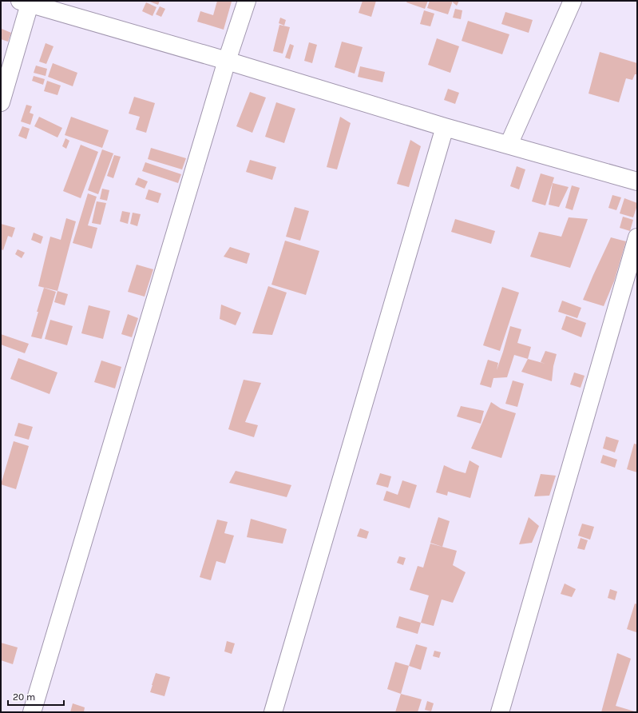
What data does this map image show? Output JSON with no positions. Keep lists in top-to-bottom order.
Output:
{
  "scale_bar": "20 m"
}
